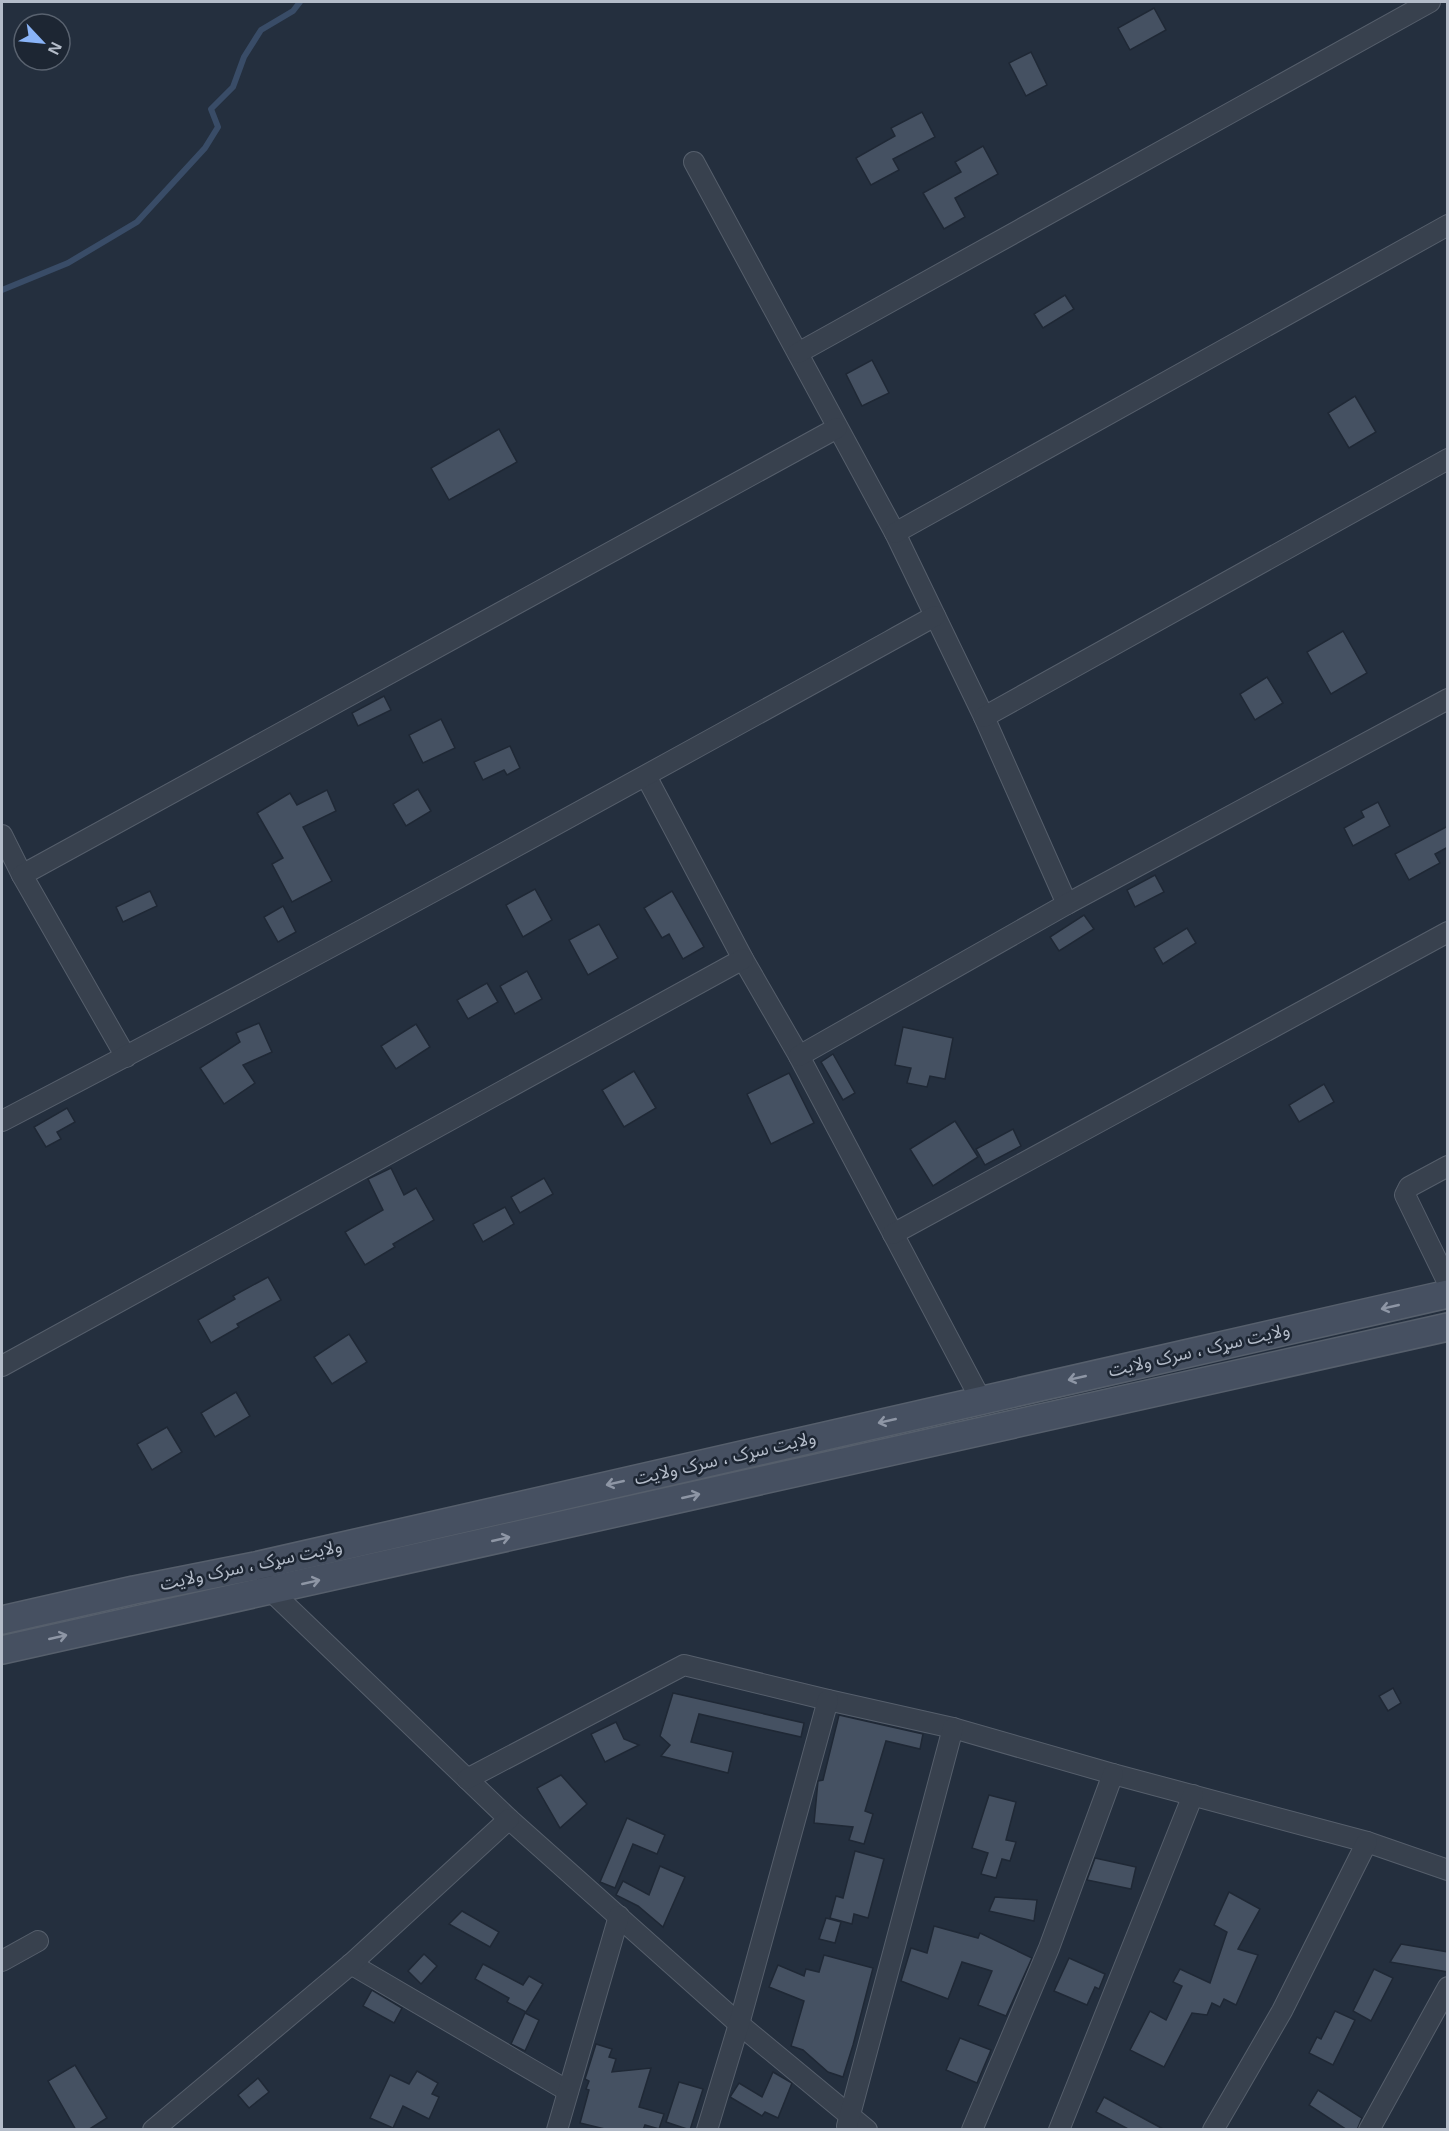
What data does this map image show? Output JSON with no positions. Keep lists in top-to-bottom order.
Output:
{
  "streets": {
    "main road": ["ولایت سړک ، سرک ولایت"]
  },
  "north": "bottom right"
}
